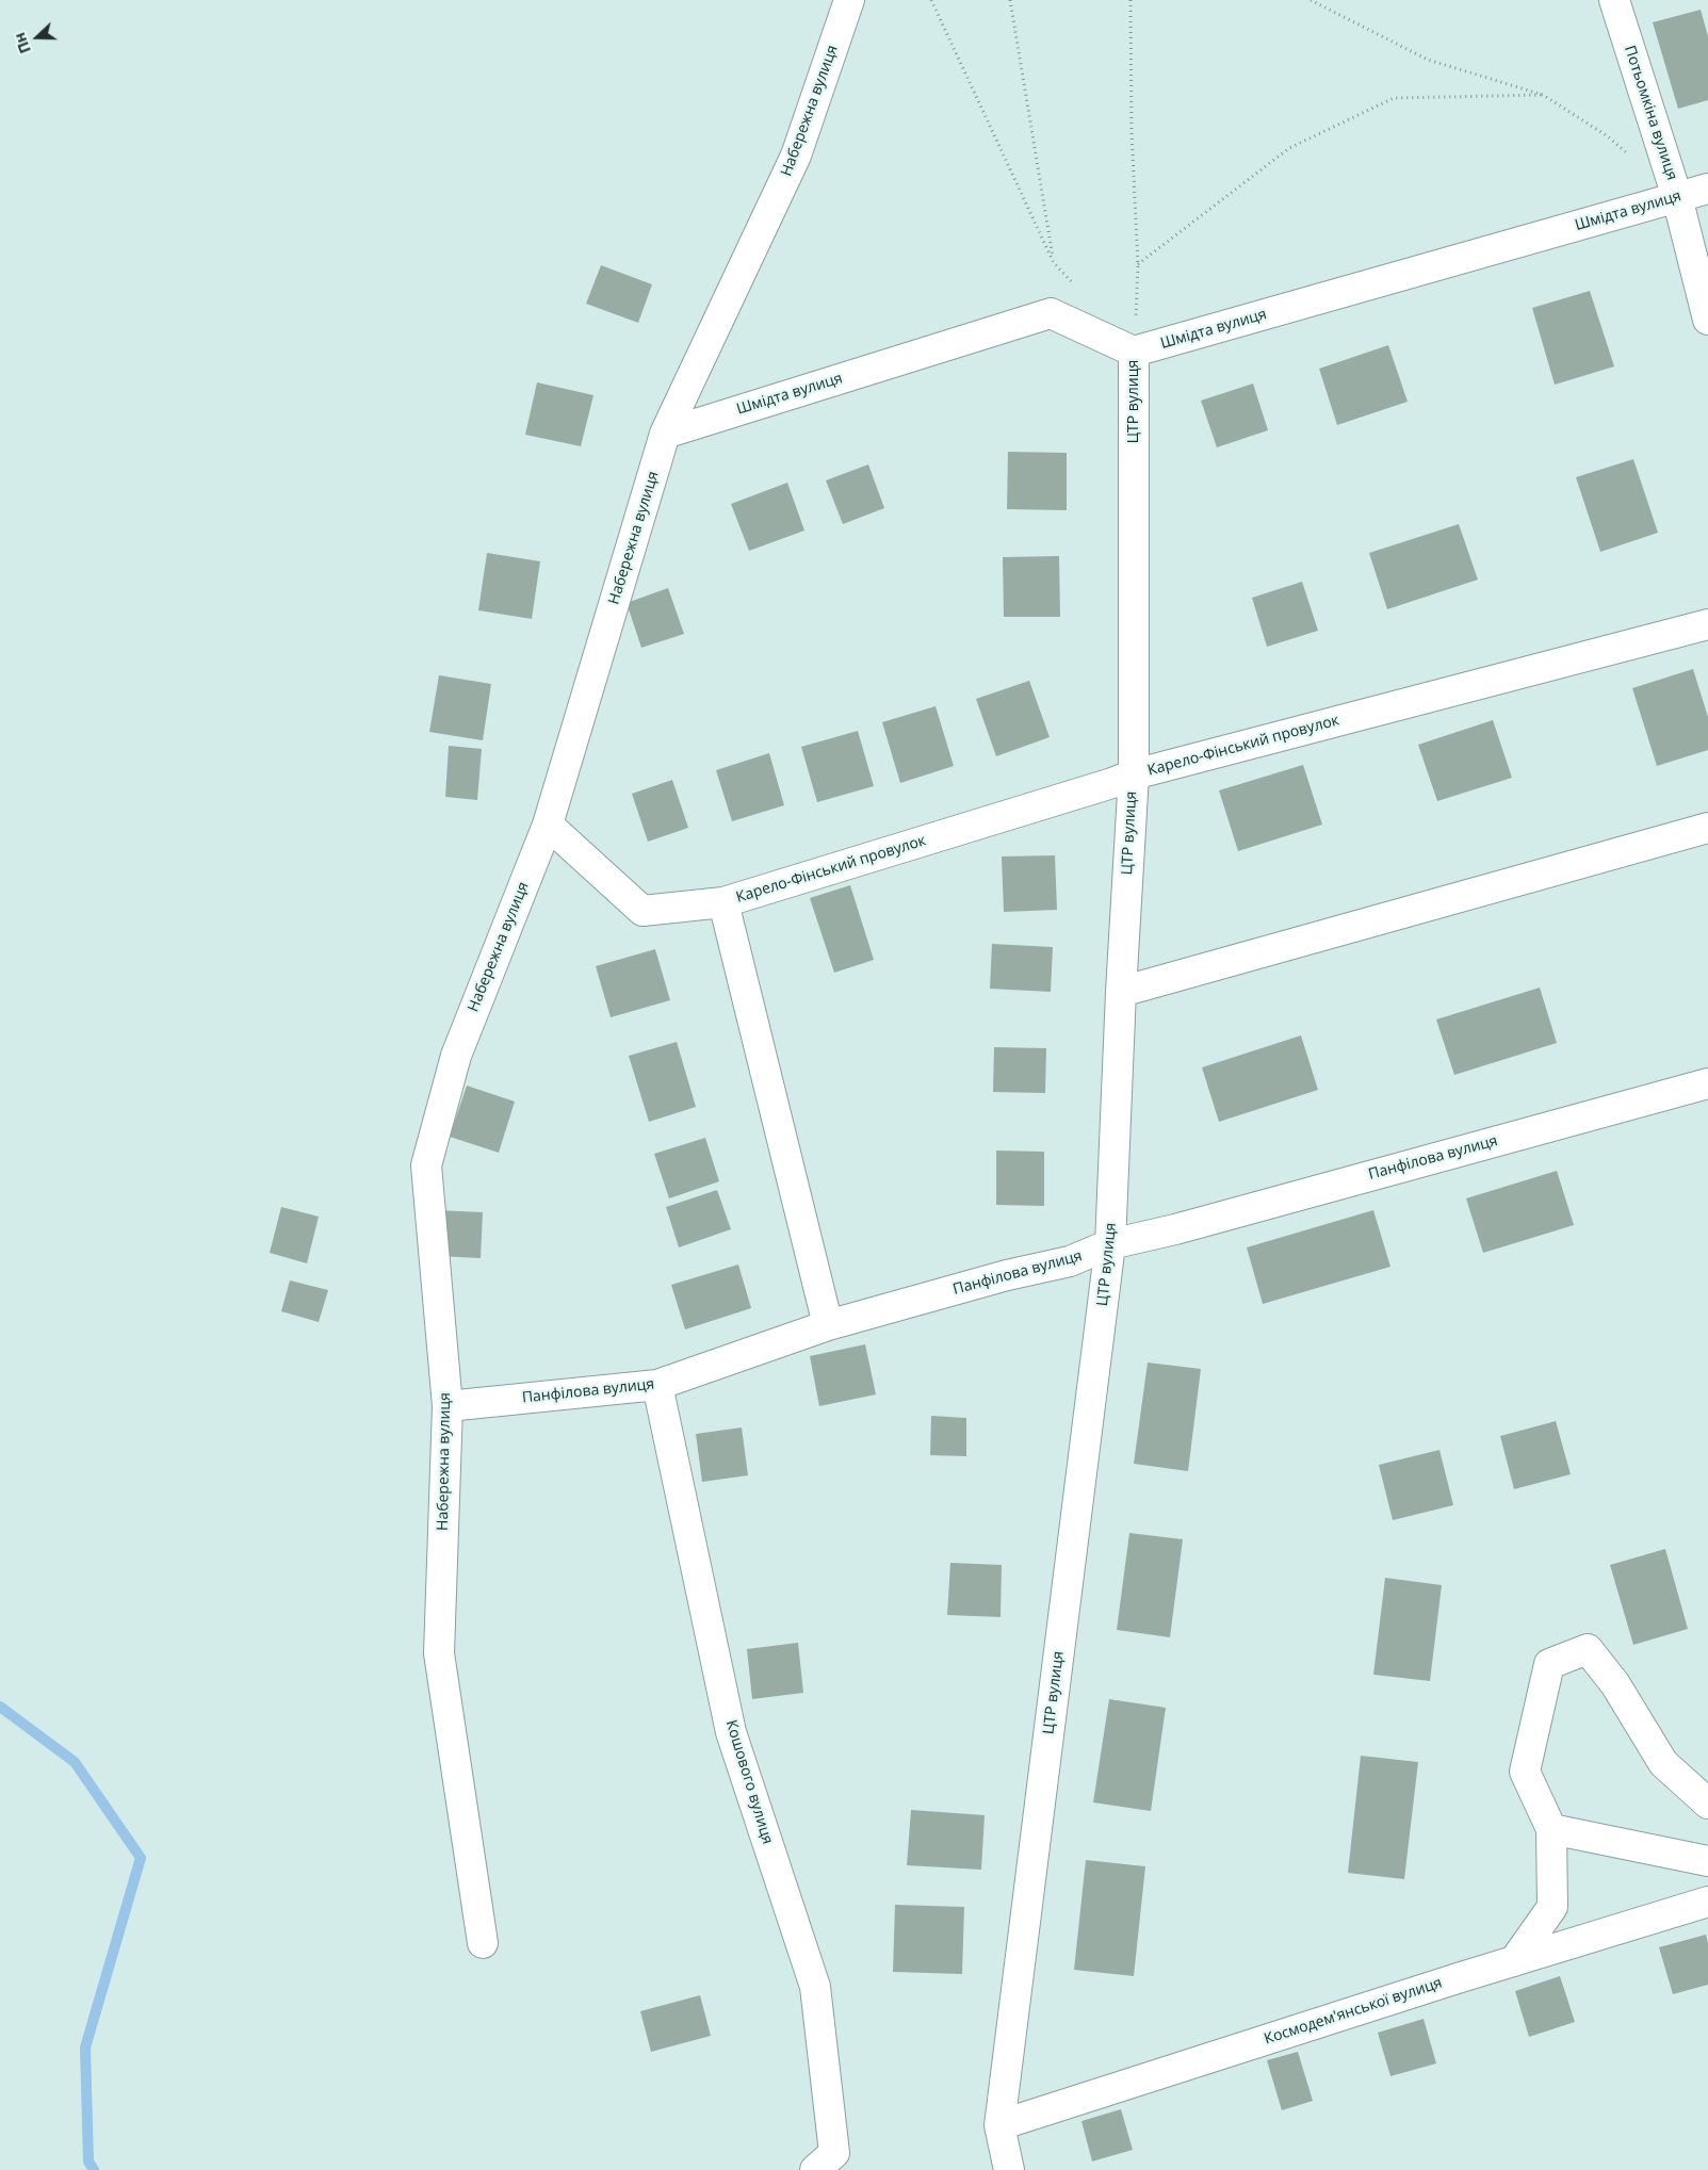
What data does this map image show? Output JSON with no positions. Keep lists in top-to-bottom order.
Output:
{
  "streets": {
    "street": [
      "Набережна вулиця",
      "Потьомкіна вулиця",
      "Шмідта вулиця",
      "ЦТР вулиця",
      "Карело-Фінський провулок",
      "Панфілова вулиця",
      "Кошового вулиця",
      "Космодем'янської вулиця"
    ]
  },
  "crossings": [
    ["Набережна вулиця", "Шмідта вулиця"],
    ["Набережна вулиця", "Карело-Фінський провулок"],
    ["Набережна вулиця", "Панфілова вулиця"],
    ["Потьомкіна вулиця", "Шмідта вулиця"],
    ["Шмідта вулиця", "ЦТР вулиця"],
    ["ЦТР вулиця", "Карело-Фінський провулок"],
    ["ЦТР вулиця", "Панфілова вулиця"],
    ["ЦТР вулиця", "Космодем'янської вулиця"],
    ["Панфілова вулиця", "Кошового вулиця"]
  ],
  "north": "left"
}
